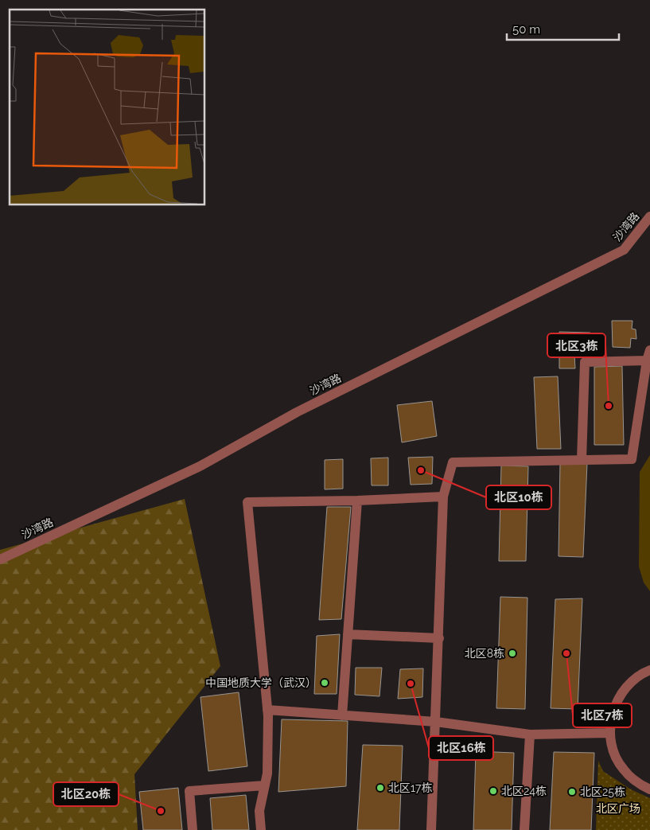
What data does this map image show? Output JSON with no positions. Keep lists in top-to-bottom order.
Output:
{
  "streets": {
    "street": ["沙湾路"]
  },
  "parks": ["北区广场"],
  "places": [
    "北区3栋",
    "北区10栋",
    "北区8栋",
    "北区7栋",
    "中国地质大学（武汉）",
    "北区16栋",
    "北区17栋",
    "北区24栋",
    "北区25栋",
    "北区20栋"
  ],
  "scale_bar": "50 m"
}
